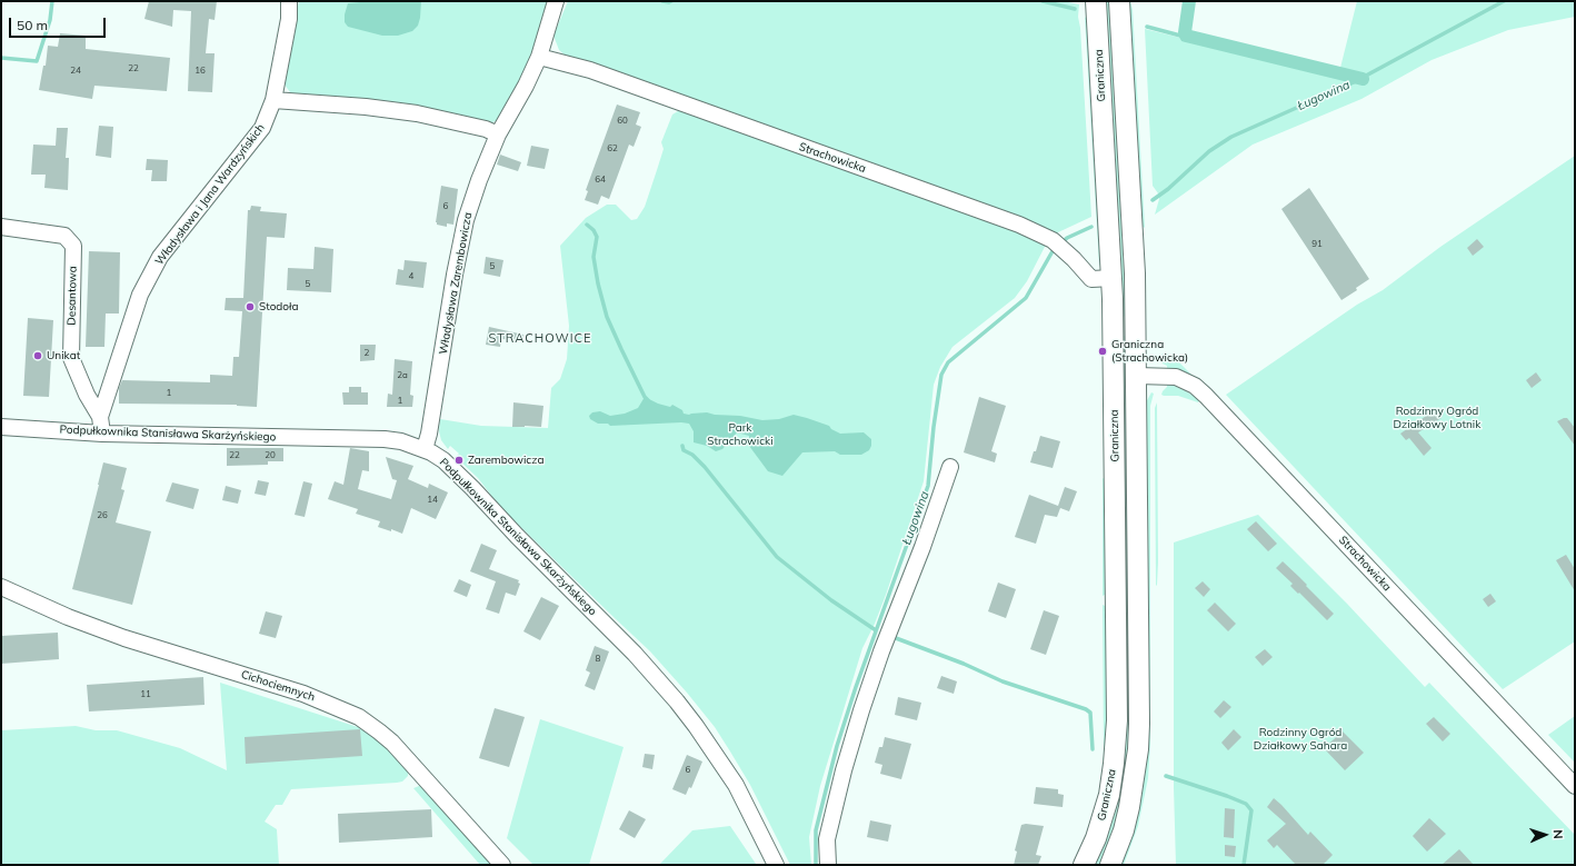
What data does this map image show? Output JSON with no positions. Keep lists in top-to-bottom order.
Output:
{
  "streets": {
    "main road": ["Graniczna"],
    "street": [
      "Strachowicka",
      "Władysława i Jana Wardzyńskich",
      "Władysława Zarembowicza",
      "Desantowa",
      "Podpułkownika Stanisława Skarżyńskiego",
      "Cichociemnych"
    ]
  },
  "crossings": [
    ["Graniczna", "Strachowicka"],
    ["Strachowicka", "Władysława Zarembowicza"],
    ["Władysława i Jana Wardzyńskich", "Desantowa"],
    ["Władysława i Jana Wardzyńskich", "Podpułkownika Stanisława Skarżyńskiego"],
    ["Władysława Zarembowicza", "Podpułkownika Stanisława Skarżyńskiego"]
  ],
  "districts": ["STRACHOWICE"],
  "water": ["Ługowina"],
  "parks": ["Rodzinny Ogród Działkowy Lotnik", "Park Strachowicki", "Rodzinny Ogród Działkowy Sahara"],
  "places": [
    "Stodoła",
    "Graniczna (Strachowicka)",
    "Unikat",
    "Zarembowicza"
  ],
  "house_numbers": [
    "22",
    "24",
    "16",
    "60",
    "62",
    "64",
    "6",
    "91",
    "5",
    "4",
    "5",
    "2",
    "2a",
    "1",
    "1",
    "22",
    "20",
    "14",
    "26",
    "8",
    "11",
    "6"
  ],
  "scale_bar": "50 m",
  "north": "right"
}
